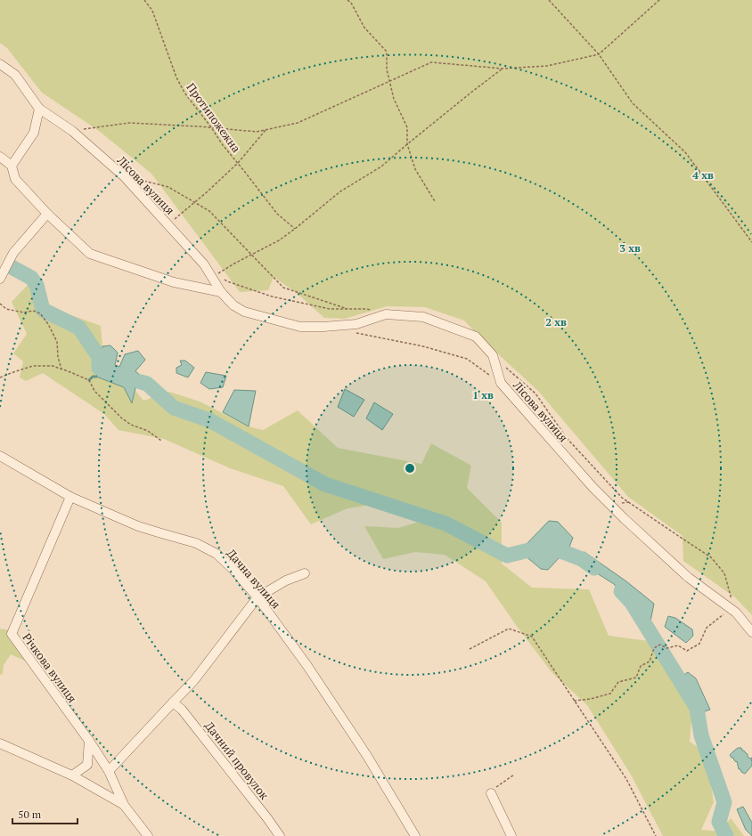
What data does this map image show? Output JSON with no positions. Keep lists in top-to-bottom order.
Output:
{
  "streets": {
    "street": [
      "Лісова вулиця",
      "Дачна вулиця",
      "Річкова вулиця",
      "Дачний провулок"
    ],
    "path": ["Протипожежна"]
  },
  "crossings": [
    ["Дачна вулиця", "Річкова вулиця"]
  ],
  "scale_bar": "50 m",
  "rings": [
    "4 хв",
    "3 хв",
    "2 хв",
    "1 хв"
  ]
}
